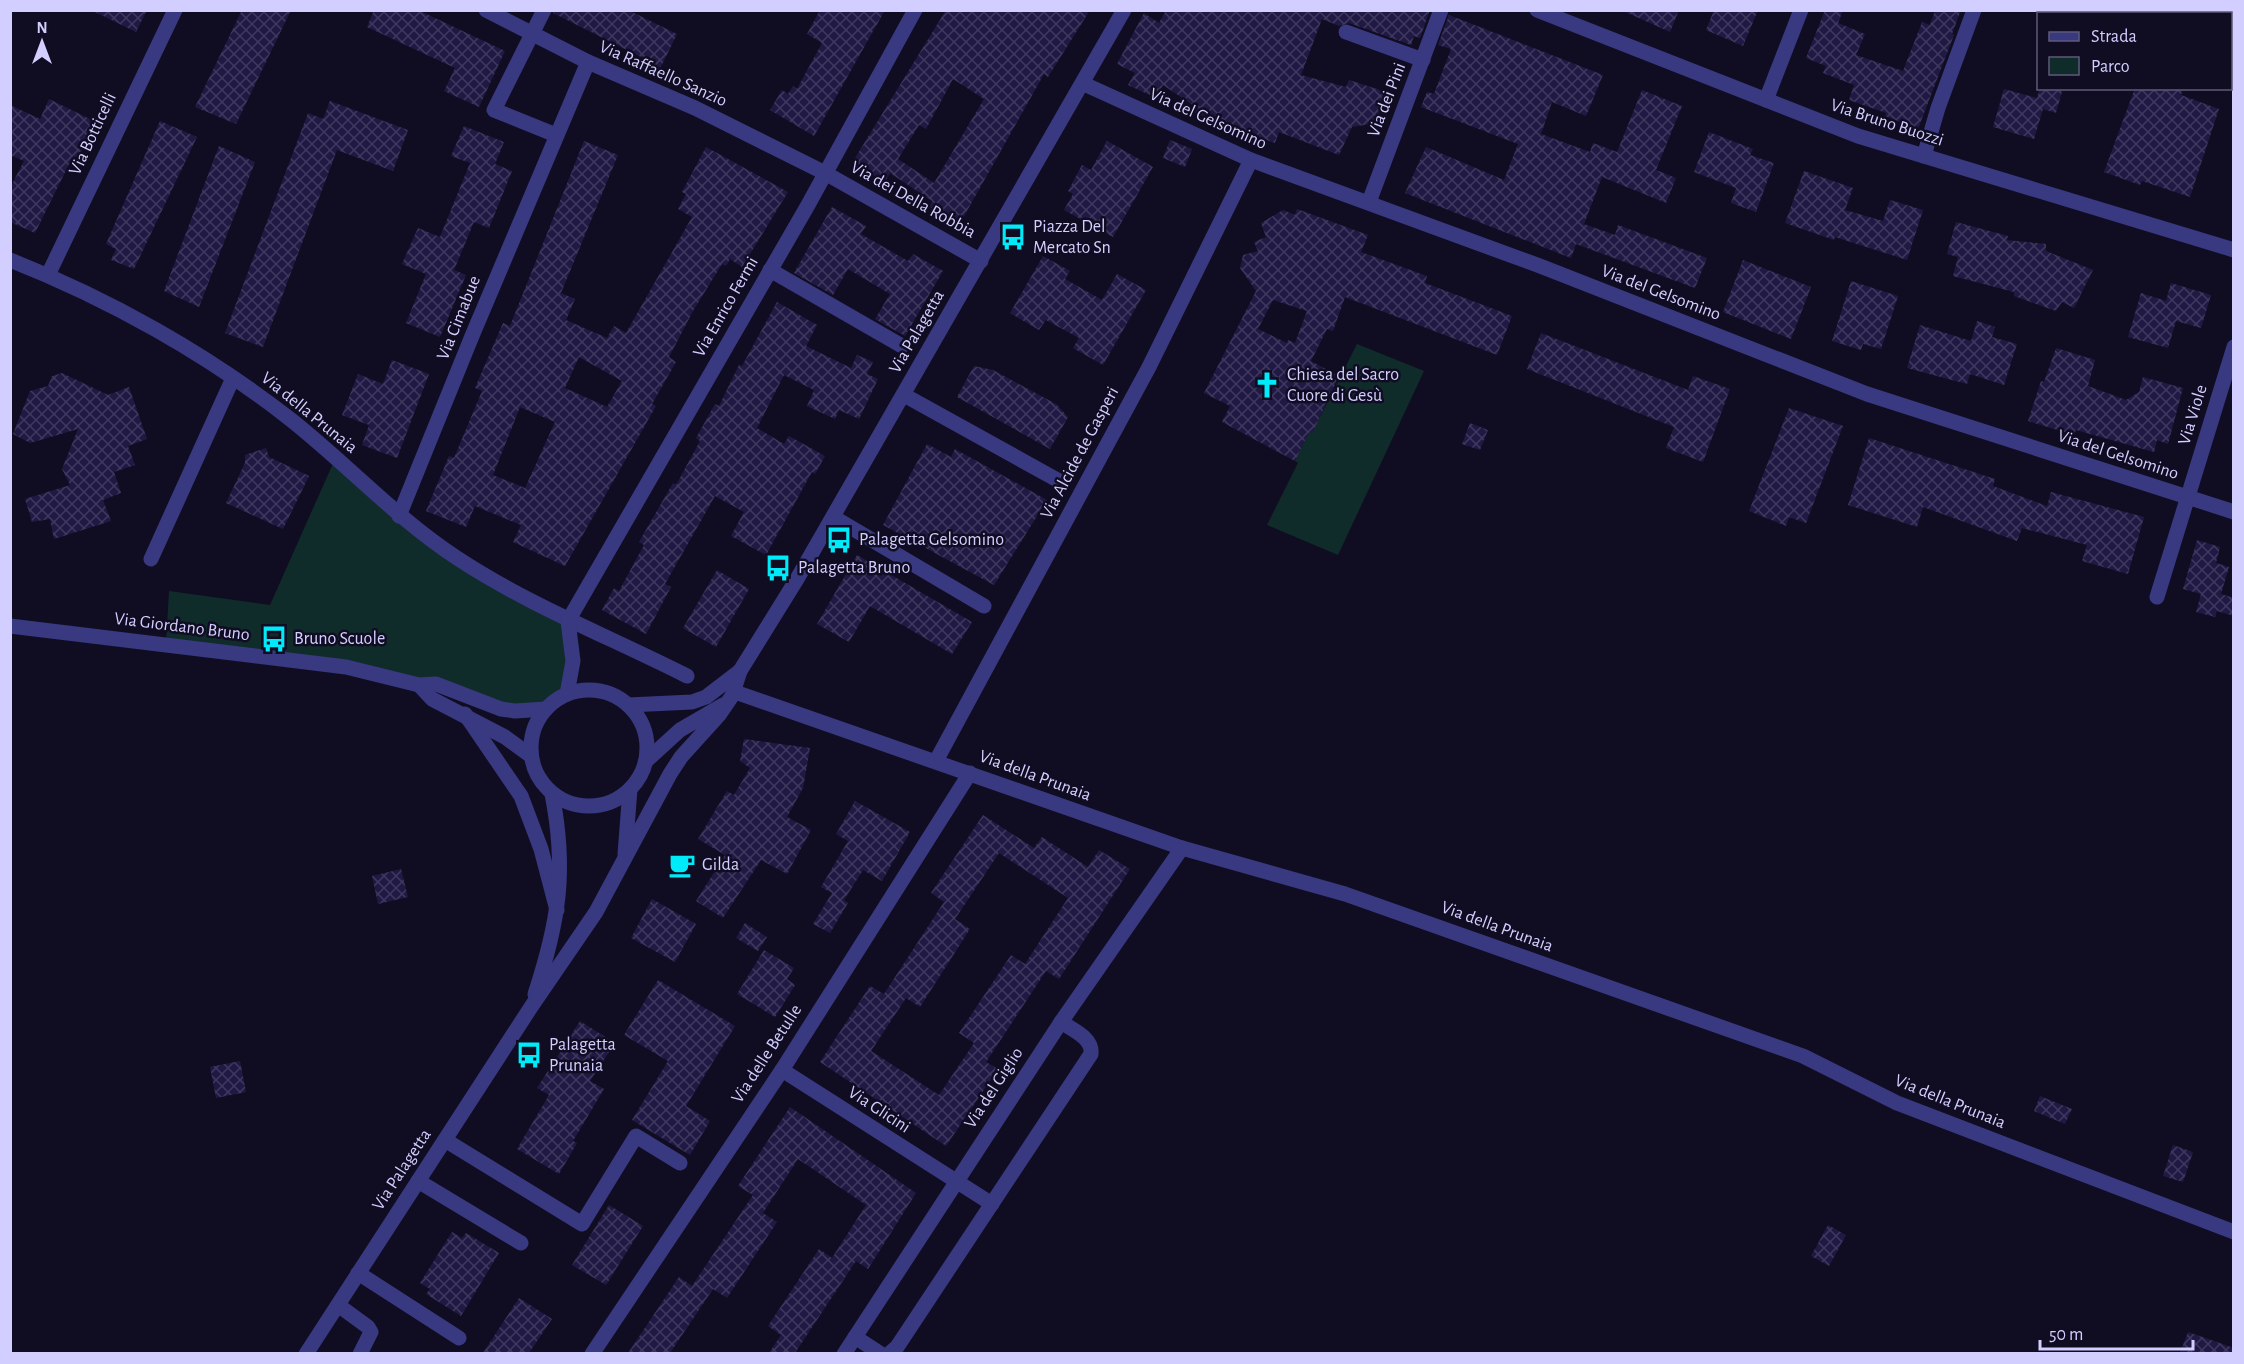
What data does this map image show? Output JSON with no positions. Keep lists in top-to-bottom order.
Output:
{
  "streets": {
    "street": [
      "Via Raffaello Sanzio",
      "Via dei Pini",
      "Via del Gelsomino",
      "Via Bruno Buozzi",
      "Via Botticelli",
      "Via dei Della Robbia",
      "Via Enrico Fermi",
      "Via Cimabue",
      "Via Palagetta",
      "Via della Prunaia",
      "Via Viole",
      "Via Alcide de Gasperi",
      "Via Giordano Bruno",
      "Via delle Betulle",
      "Via del Giglio",
      "Via Glicini"
    ]
  },
  "crossings": [
    ["Via Raffaello Sanzio", "Via dei Della Robbia"],
    ["Via Raffaello Sanzio", "Via Enrico Fermi"],
    ["Via Raffaello Sanzio", "Via Cimabue"],
    ["Via dei Pini", "Via del Gelsomino"],
    ["Via del Gelsomino", "Via Palagetta"],
    ["Via del Gelsomino", "Via Viole"],
    ["Via del Gelsomino", "Via Alcide de Gasperi"],
    ["Via Botticelli", "Via della Prunaia"],
    ["Via dei Della Robbia", "Via Enrico Fermi"],
    ["Via dei Della Robbia", "Via Palagetta"],
    ["Via Enrico Fermi", "Via della Prunaia"],
    ["Via Cimabue", "Via della Prunaia"],
    ["Via Palagetta", "Via della Prunaia"],
    ["Via Palagetta", "Via Giordano Bruno"],
    ["Via della Prunaia", "Via Alcide de Gasperi"],
    ["Via della Prunaia", "Via delle Betulle"],
    ["Via della Prunaia", "Via del Giglio"],
    ["Via delle Betulle", "Via Glicini"],
    ["Via del Giglio", "Via Glicini"]
  ],
  "places": {
    "bus stop": [
      "Piazza Del Mercato Sn",
      "Palagetta Gelsomino",
      "Palagetta Bruno",
      "Bruno Scuole",
      "Palagetta Prunaia"
    ],
    "church": ["Chiesa del Sacro Cuore di Gesù"],
    "cafe": ["Gilda"]
  },
  "legend": ["Strada", "Parco"],
  "scale_bar": "50 m",
  "north": "top"
}
